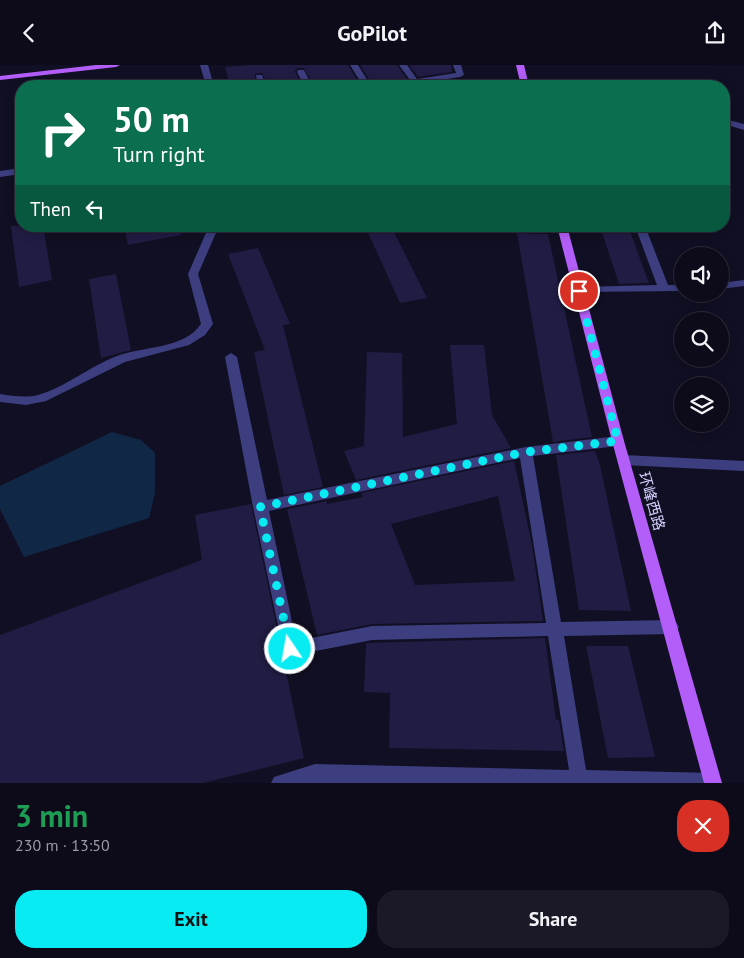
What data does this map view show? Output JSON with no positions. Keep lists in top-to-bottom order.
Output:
{
  "streets": {
    "main road": ["环峰西路"]
  },
  "page": {
    "header": "GoPilot",
    "turn": ["50 m", "Turn right"],
    "then": "Then",
    "heading": ["3 min", "230 m · 13:50"],
    "buttons": ["Exit", "Share"]
  }
}
